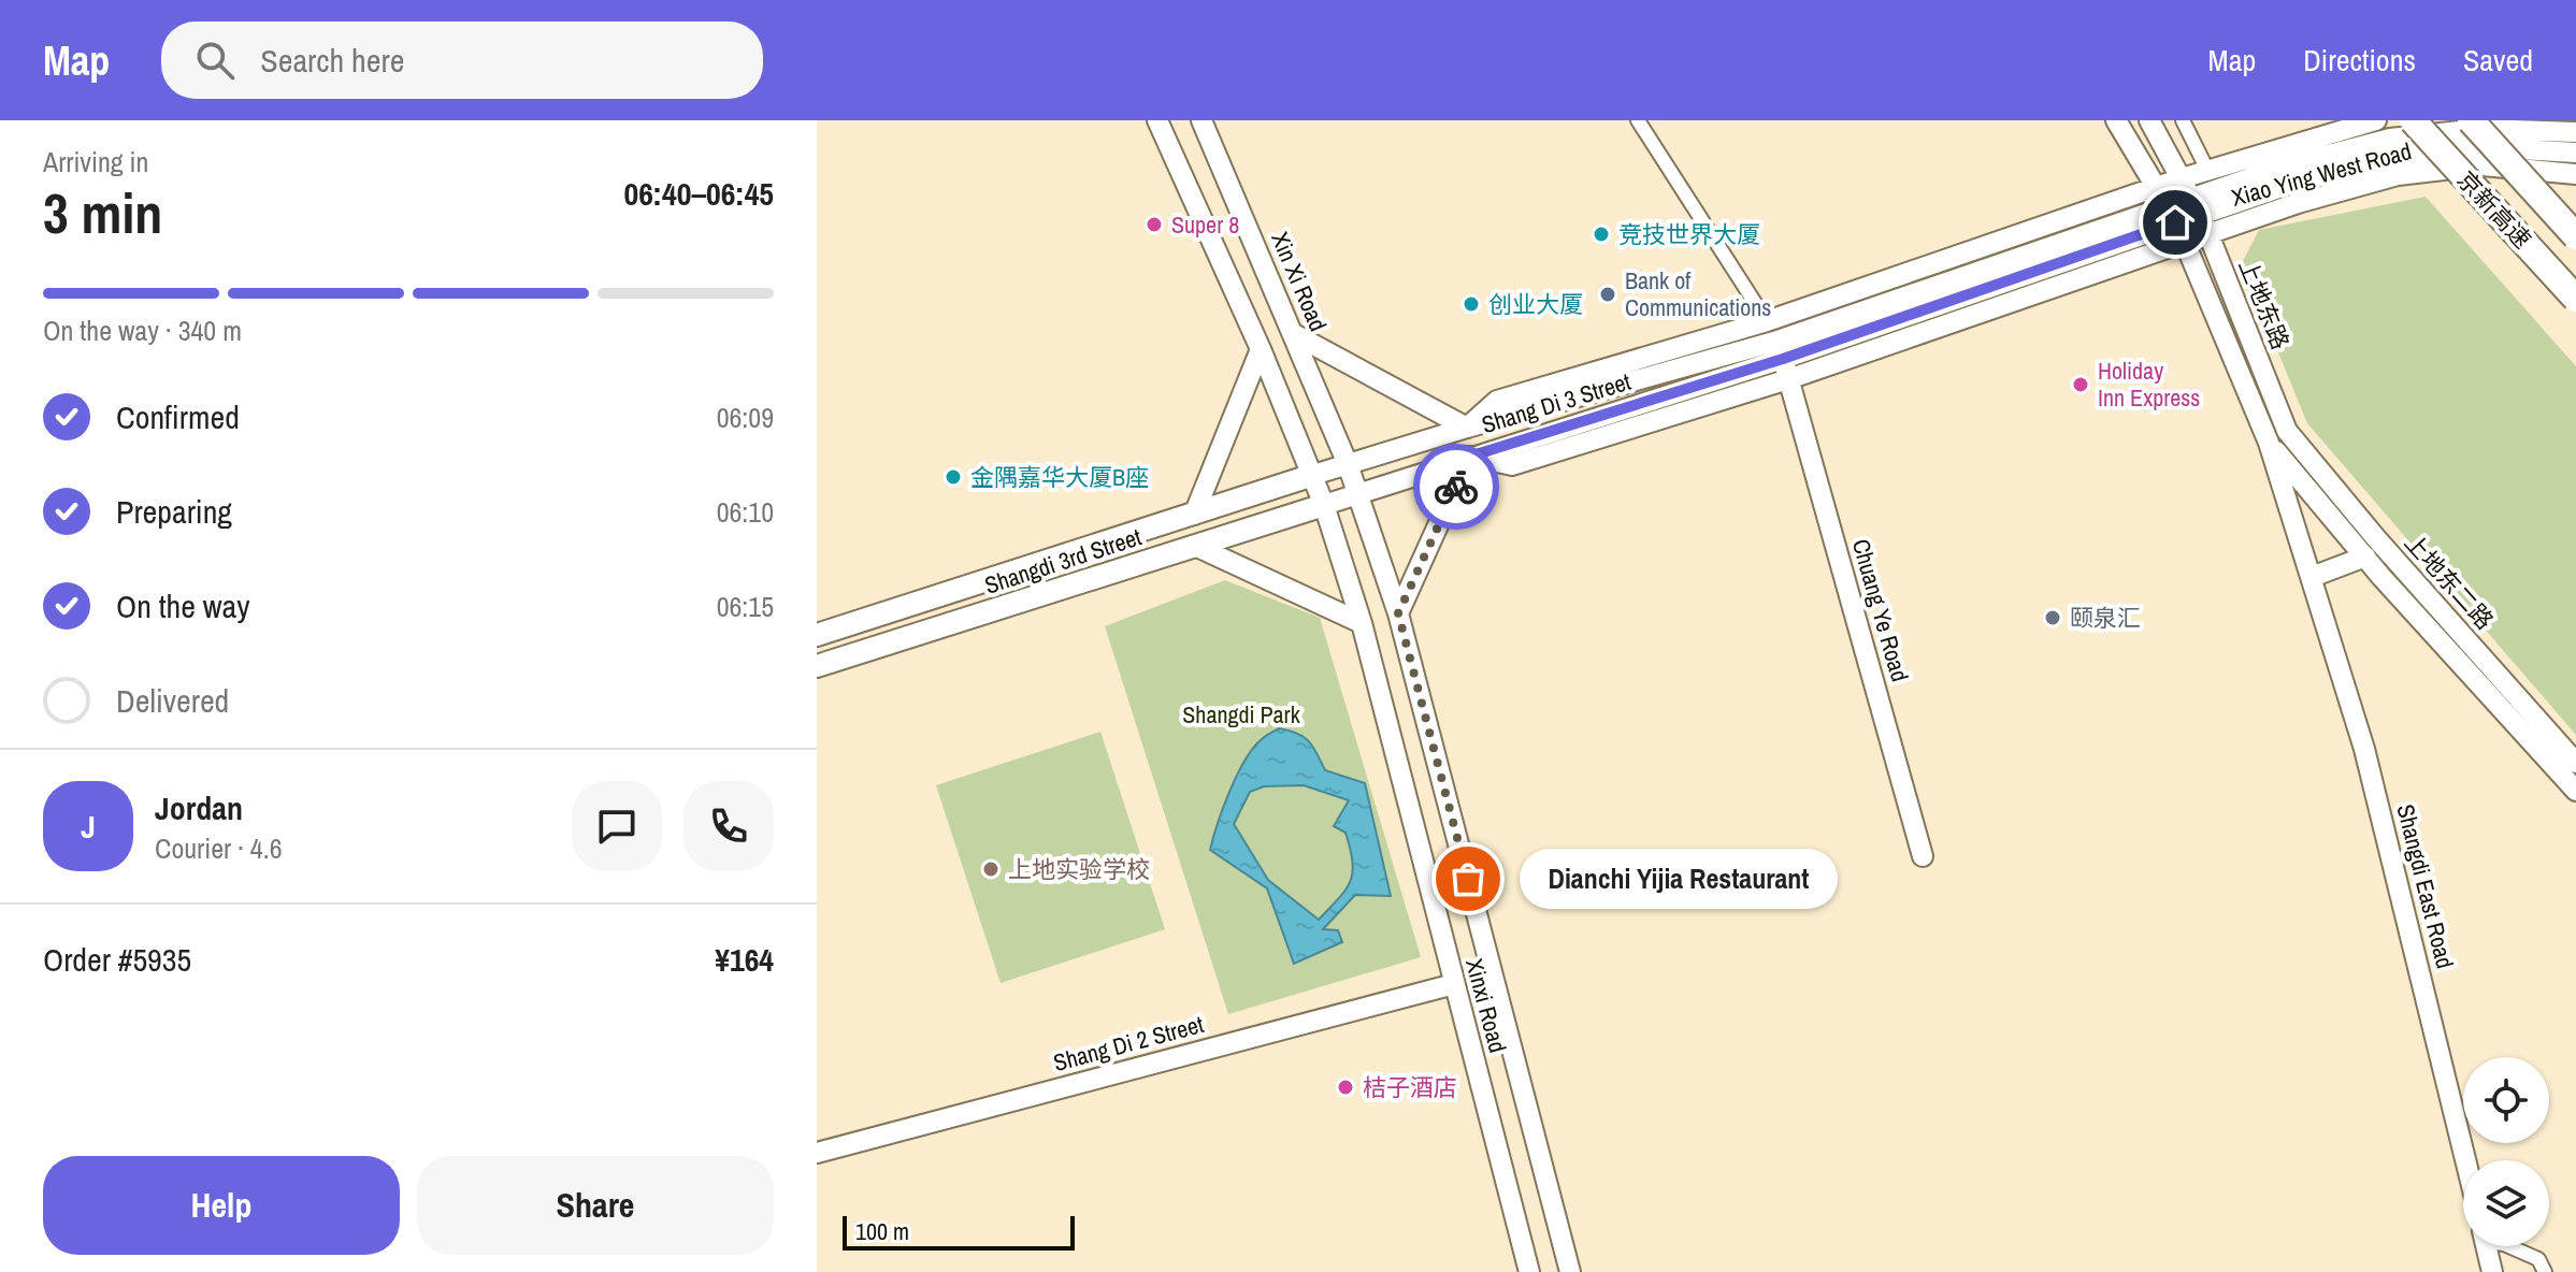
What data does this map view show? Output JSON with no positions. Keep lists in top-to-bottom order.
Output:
{
  "streets": {
    "highway": ["京新高速"],
    "main road": ["Shangdi 3rd Street"],
    "street": [
      "Xiao Ying West Road",
      "Xin Xi Road",
      "上地东路",
      "Shang Di 3 Street",
      "上地东二路",
      "Chuang Ye Road",
      "Shangdi East Road",
      "Xinxi Road",
      "Shang Di 2 Street"
    ]
  },
  "crossings": [
    ["Xiao Ying West Road", "上地东路"],
    ["Xiao Ying West Road", "Shang Di 3 Street"],
    ["Xin Xi Road", "Shang Di 3 Street"],
    ["Xin Xi Road", "Xinxi Road"],
    ["上地东路", "上地东二路"],
    ["Shang Di 3 Street", "Shangdi 3rd Street"],
    ["Shang Di 3 Street", "Chuang Ye Road"],
    ["Shang Di 3 Street", "Xinxi Road"],
    ["Shangdi 3rd Street", "Xinxi Road"],
    ["Xinxi Road", "Shang Di 2 Street"]
  ],
  "parks": ["Shangdi Park"],
  "places": [
    "Super 8",
    "竞技世界大厦",
    "Bank of Communications",
    "创业大厦",
    "Holiday Inn Express",
    "金隅嘉华大厦B座",
    "颐泉汇",
    "上地实验学校",
    "Dianchi Yijia Restaurant",
    "桔子酒店"
  ],
  "scale_bar": "100 m",
  "page": {
    "header": "Map",
    "search": "Search here",
    "nav": ["Map", "Directions", "Saved"],
    "heading": ["3 min", "Arriving in", "06:40–06:45"],
    "panel": [
      "Jordan",
      "Courier · 4.6",
      "Order #5935",
      "¥164"
    ],
    "bar": "On the way · 340 m",
    "list": [
      ["Confirmed", "06:09"],
      ["Preparing", "06:10"],
      ["On the way", "06:15"],
      "Delivered"
    ],
    "round": "J",
    "bubble": "Dianchi Yijia Restaurant",
    "buttons": ["Help", "Share"],
    "scale": "100 m"
  }
}
